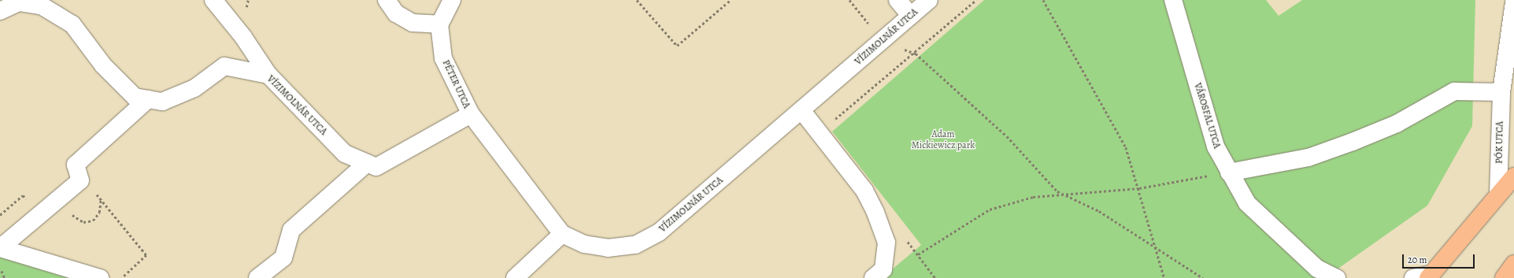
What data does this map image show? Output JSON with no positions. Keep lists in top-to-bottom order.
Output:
{
  "streets": {
    "street": [
      "VÍZIMOLNÁR UTCA",
      "PÉTER UTCA",
      "VÁROSFAL UTCA",
      "PÓK UTCA"
    ]
  },
  "crossings": [
    ["VÍZIMOLNÁR UTCA", "PÉTER UTCA"]
  ],
  "parks": ["Adam Mickiewicz park"],
  "scale_bar": "20 m"
}
